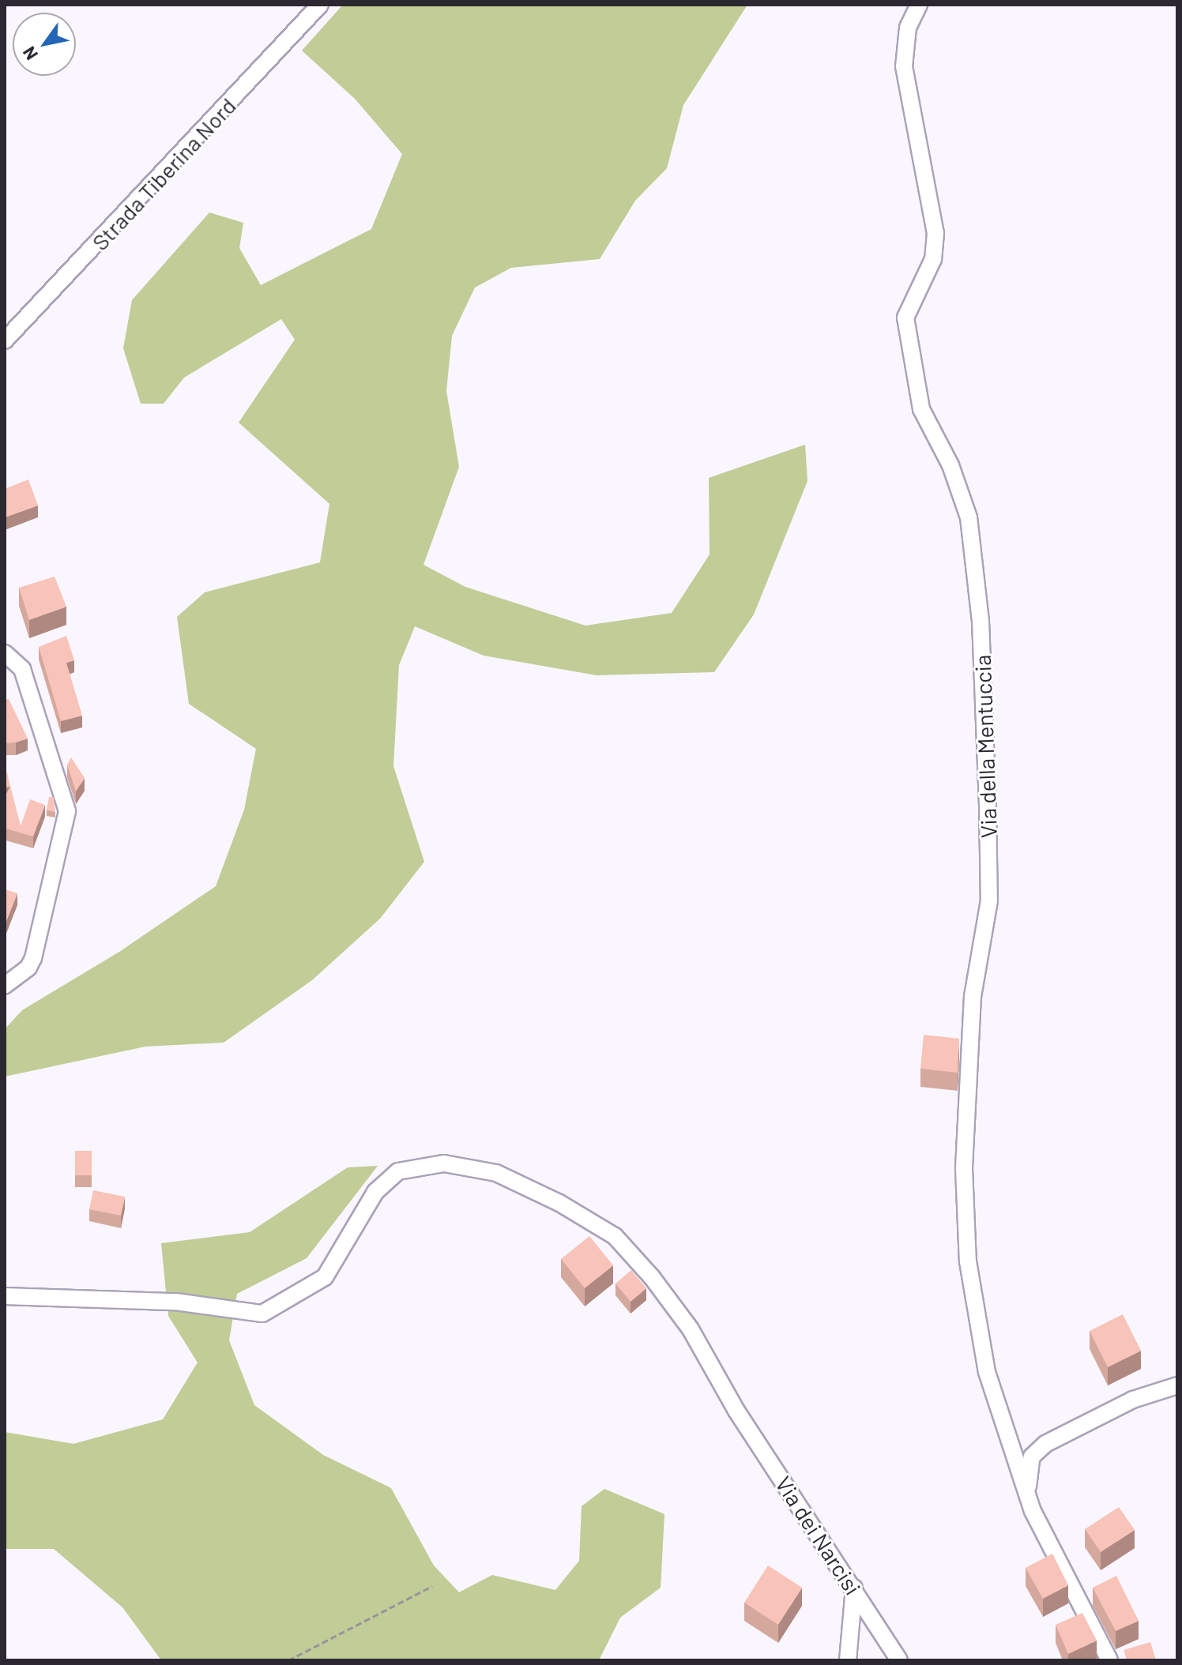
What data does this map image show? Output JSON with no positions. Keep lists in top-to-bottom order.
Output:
{
  "streets": {
    "street": ["Strada Tiberina Nord", "Via della Mentuccia", "Via dei Narcisi"]
  },
  "north": "bottom left"
}
